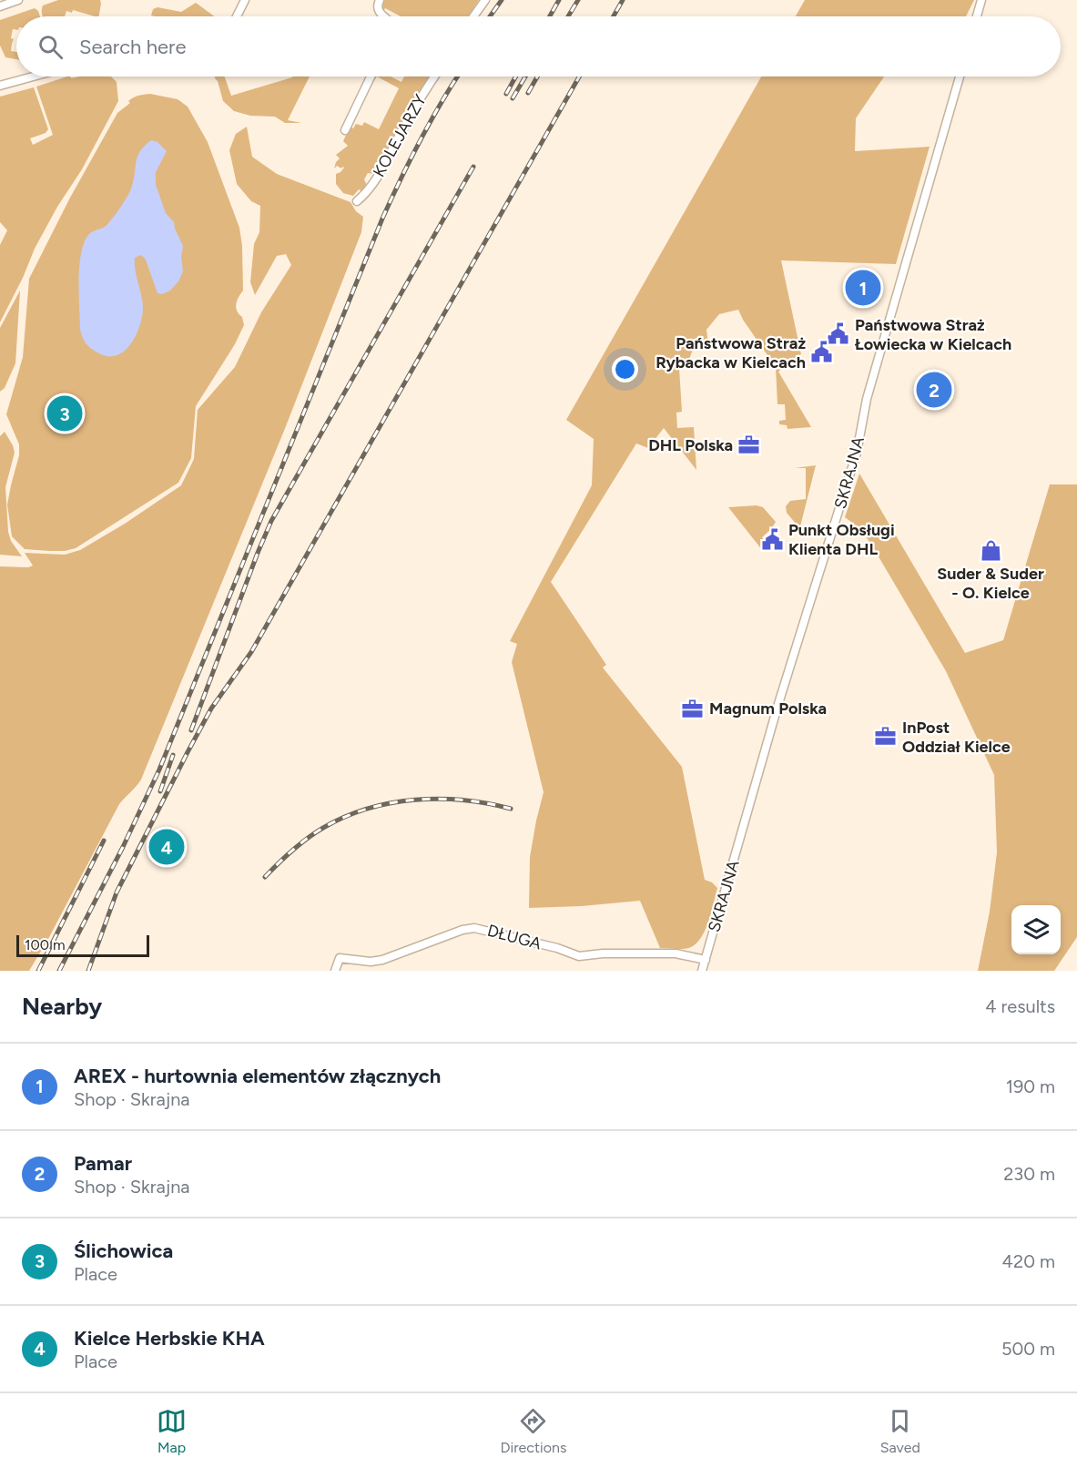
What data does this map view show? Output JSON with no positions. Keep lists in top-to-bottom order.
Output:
{
  "streets": {
    "street": ["KOLEJARZY", "SKRAJNA", "DŁUGA"]
  },
  "crossings": [
    ["SKRAJNA", "DŁUGA"]
  ],
  "places": {
    "public building": ["Państwowa Straż Łowiecka w Kielcach", "Państwowa Straż Rybacka w Kielcach", "Punkt Obsługi Klienta DHL"],
    "office": ["DHL Polska", "Magnum Polska", "InPost Oddział Kielce"],
    "shop": ["Suder & Suder - O. Kielce"]
  },
  "scale_bar": "100 m",
  "page": {
    "search": "Search here",
    "pins": [
      "1",
      "2",
      "3",
      "4"
    ],
    "scale": "100 m",
    "heading": ["Nearby", "4 results"],
    "list": [
      {
        "mark": "1",
        "name": "AREX - hurtownia elementów złącznych",
        "note": "Shop · Skrajna",
        "value": "190 m"
      },
      {
        "mark": "2",
        "name": "Pamar",
        "note": "Shop · Skrajna",
        "value": "230 m"
      },
      {
        "mark": "3",
        "name": "Ślichowica",
        "note": "Place",
        "value": "420 m"
      },
      {
        "mark": "4",
        "name": "Kielce Herbskie KHA",
        "note": "Place",
        "value": "500 m"
      }
    ],
    "nav": ["Map", "Directions", "Saved"]
  }
}
